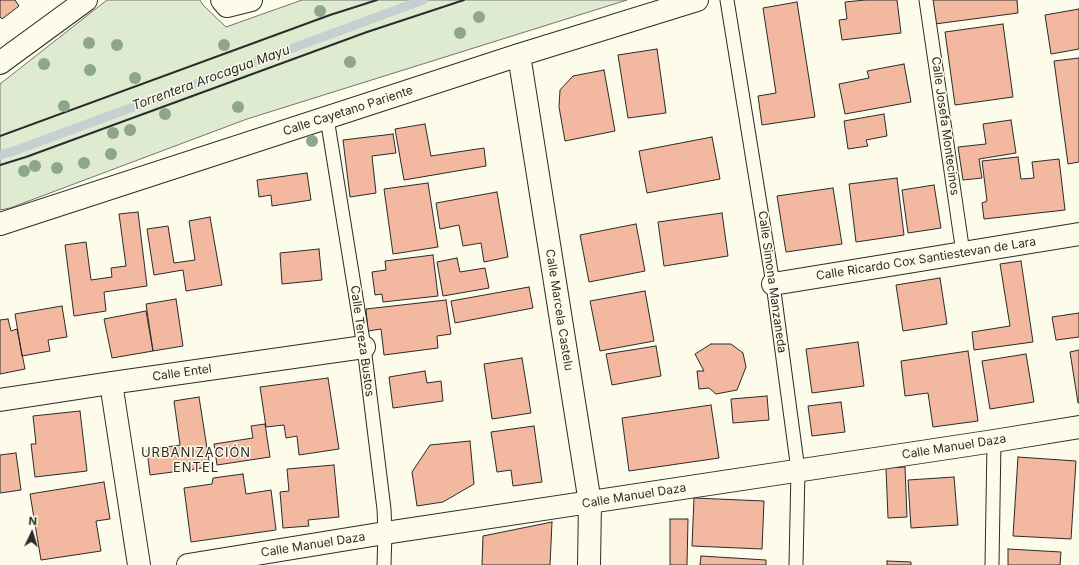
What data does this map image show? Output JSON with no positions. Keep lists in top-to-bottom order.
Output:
{
  "streets": {
    "street": [
      "Calle Cayetano Pariente",
      "Calle Ricardo Cox Santiestevan de Lara",
      "Calle Marcela Castelu",
      "Calle Entel",
      "Calle Manuel Daza"
    ],
    "lane": ["Calle Josefa Montecinos", "Calle Simona Manzaneda", "Calle Tereza Bustos"]
  },
  "crossings": [
    ["Calle Cayetano Pariente", "Calle Marcela Castelu"],
    ["Calle Cayetano Pariente", "Calle Tereza Bustos"],
    ["Calle Josefa Montecinos", "Calle Ricardo Cox Santiestevan de Lara"],
    ["Calle Ricardo Cox Santiestevan de Lara", "Calle Simona Manzaneda"],
    ["Calle Simona Manzaneda", "Calle Manuel Daza"],
    ["Calle Marcela Castelu", "Calle Manuel Daza"],
    ["Calle Tereza Bustos", "Calle Entel"],
    ["Calle Tereza Bustos", "Calle Manuel Daza"]
  ],
  "districts": ["URBANIZACIÓN ENTEL"],
  "water": ["Torrentera Arocagua Mayu"],
  "north": "top"
}
